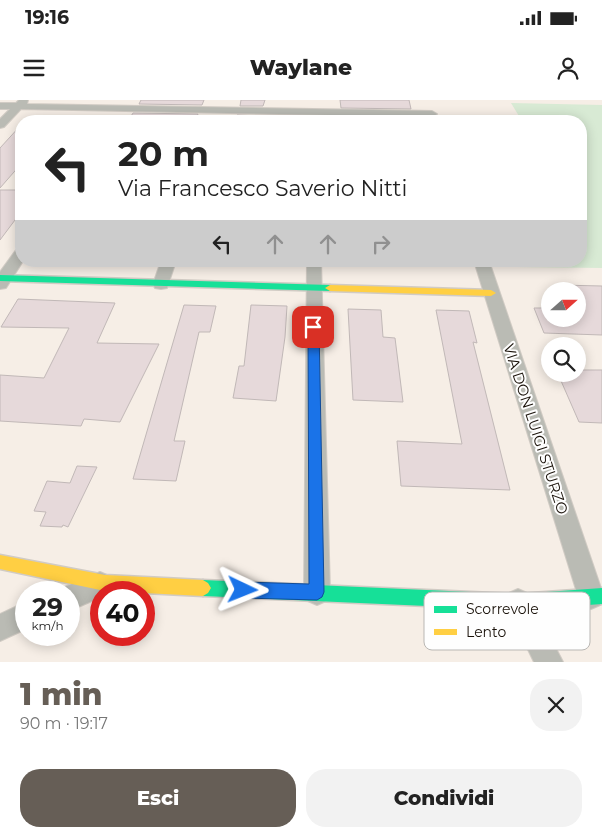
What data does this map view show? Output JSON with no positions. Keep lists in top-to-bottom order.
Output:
{
  "streets": {
    "street": ["VIA DON LUIGI STURZO"]
  },
  "legend": ["Scorrevole", "Lento"],
  "north": "right",
  "page": {
    "status": "19:16",
    "header": "Waylane",
    "turn": ["20 m", "Via Francesco Saverio Nitti"],
    "speed": "29 km/h",
    "limit": "40",
    "heading": ["1 min", "90 m · 19:17"],
    "buttons": ["Esci", "Condividi"]
  }
}
